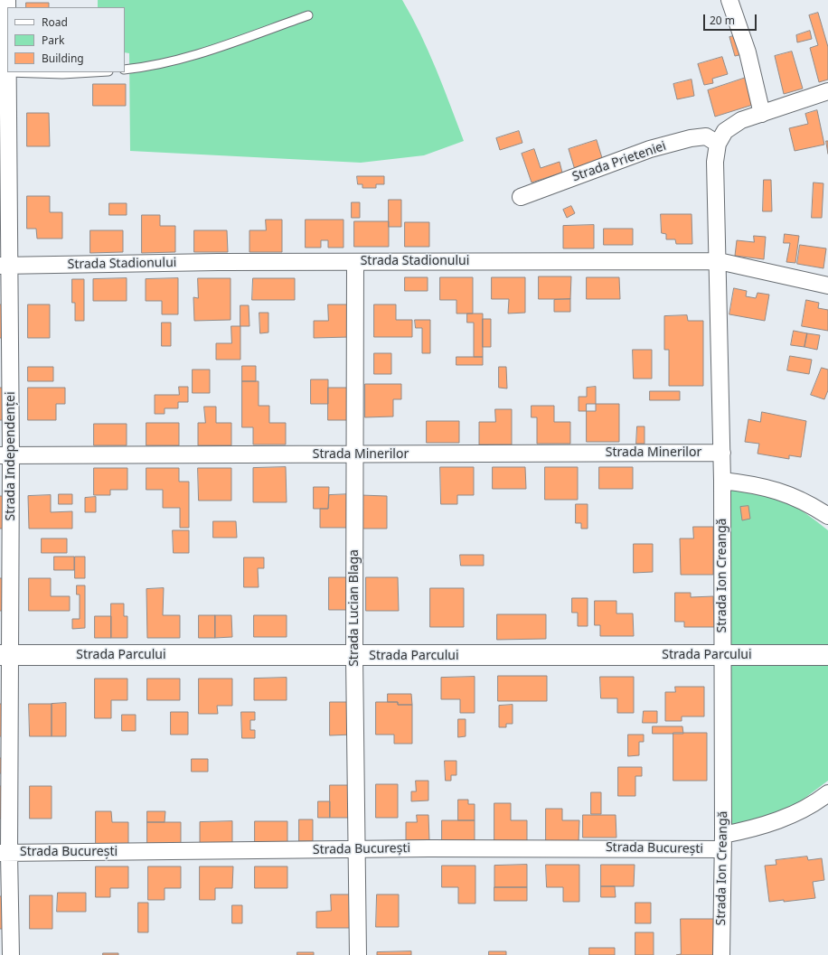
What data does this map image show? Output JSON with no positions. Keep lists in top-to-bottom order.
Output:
{
  "streets": {
    "main road": ["Strada Parcului"],
    "street": [
      "Strada Prieteniei",
      "Strada Stadionului",
      "Strada Minerilor",
      "Strada Independenței",
      "Strada Ion Creangă",
      "Strada Lucian Blaga",
      "Strada București"
    ]
  },
  "crossings": [
    ["Strada Stadionului", "Strada Independenței"],
    ["Strada Stadionului", "Strada Ion Creangă"],
    ["Strada Stadionului", "Strada Lucian Blaga"],
    ["Strada Minerilor", "Strada Independenței"],
    ["Strada Minerilor", "Strada Ion Creangă"],
    ["Strada Minerilor", "Strada Lucian Blaga"],
    ["Strada Independenței", "Strada Parcului"],
    ["Strada Independenței", "Strada București"],
    ["Strada Ion Creangă", "Strada Parcului"],
    ["Strada Ion Creangă", "Strada București"],
    ["Strada Lucian Blaga", "Strada Parcului"],
    ["Strada Lucian Blaga", "Strada București"]
  ],
  "legend": ["Road", "Park", "Building"],
  "scale_bar": "20 m"
}
